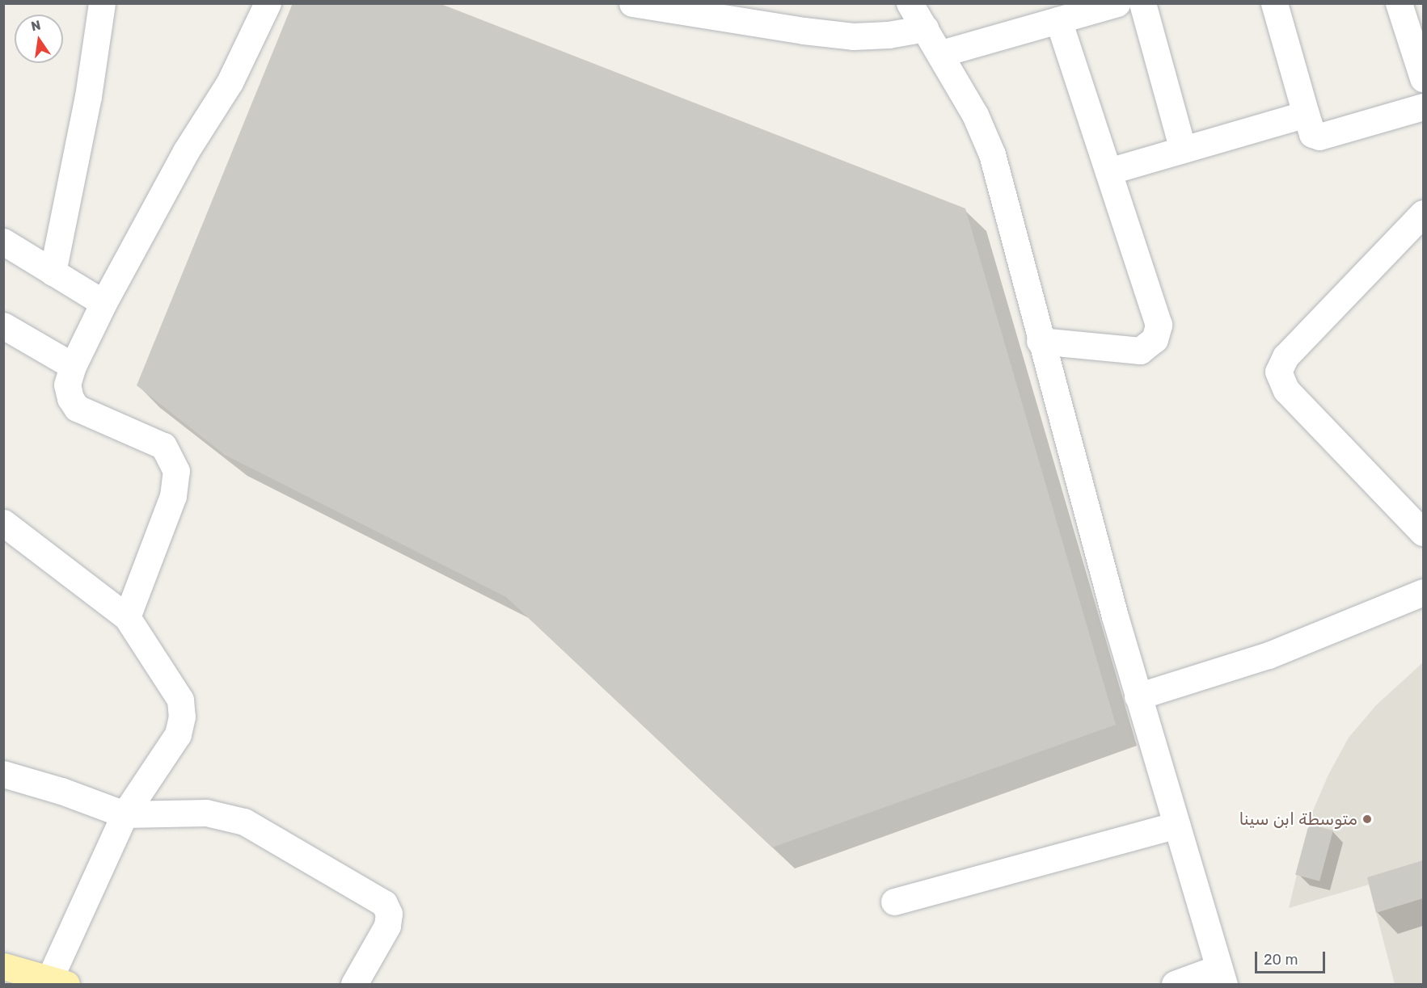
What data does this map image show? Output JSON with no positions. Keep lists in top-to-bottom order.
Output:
{
  "places": ["متوسطة ابن سينا"],
  "scale_bar": "20 m",
  "north": "top"
}
